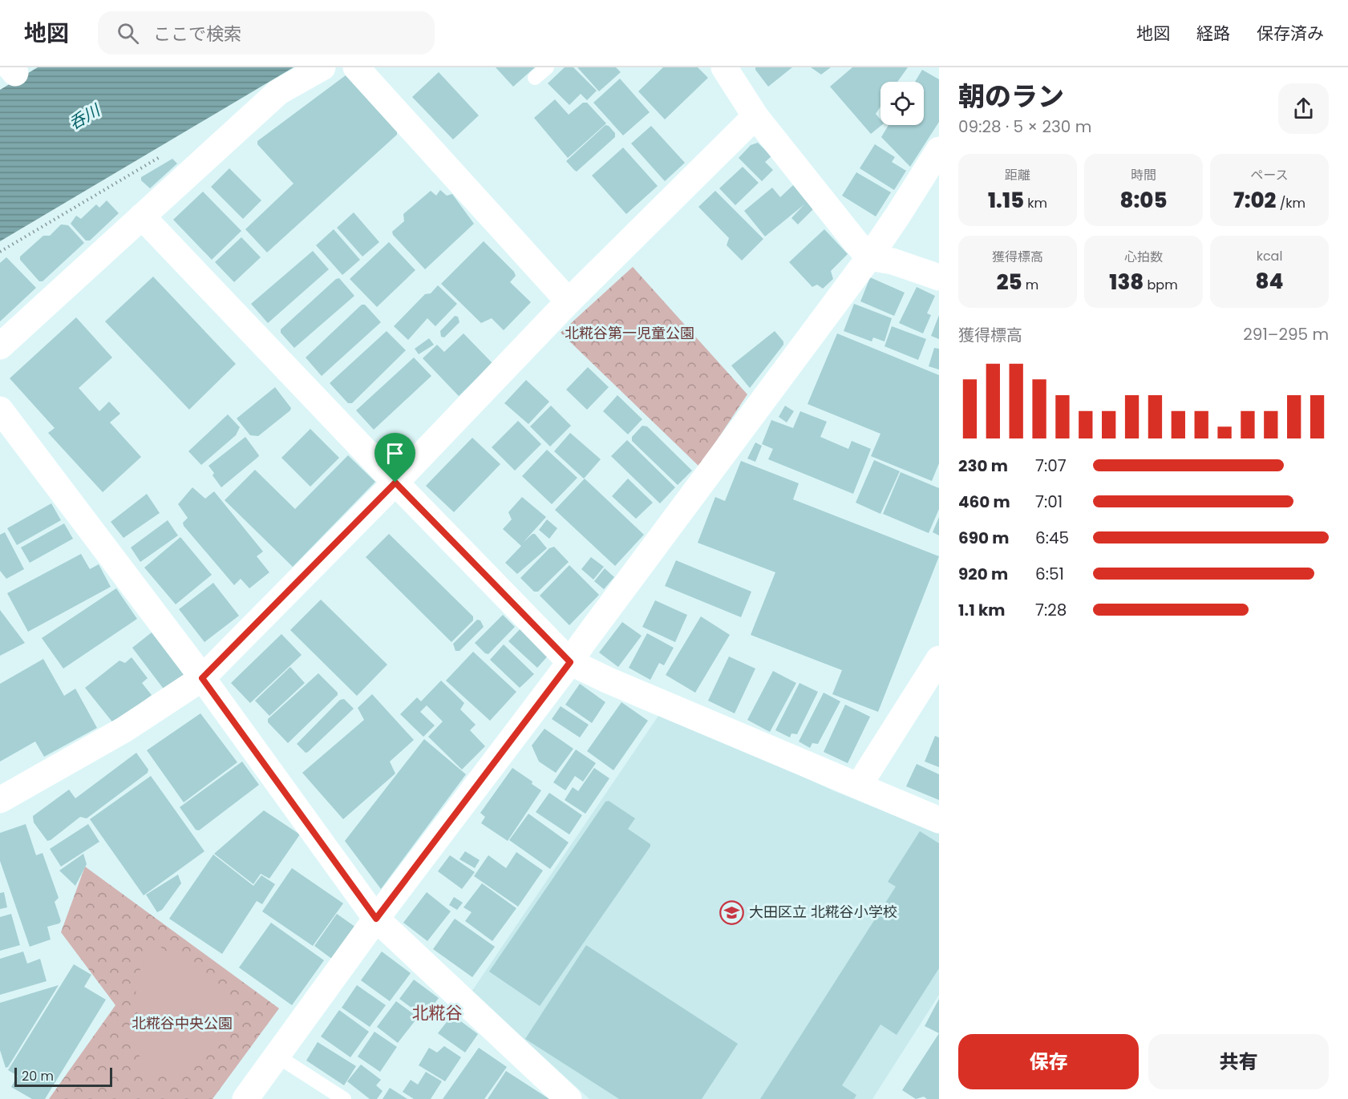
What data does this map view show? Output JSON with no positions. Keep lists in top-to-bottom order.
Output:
{
  "districts": ["北糀谷"],
  "water": ["呑川"],
  "parks": ["北糀谷第一児童公園", "北糀谷中央公園"],
  "places": {
    "school or university": ["大田区立 北糀谷小学校"]
  },
  "scale_bar": "20 m",
  "page": {
    "header": "地図",
    "search": "ここで検索",
    "nav": ["地図", "経路", "保存済み"],
    "heading": ["朝のラン", "09:28 · 5 × 230 m"],
    "stats": [
      ["距離", "1.15 km"],
      ["時間", "8:05"],
      ["ペース", "7:02 /km"],
      ["獲得標高", "25 m"],
      ["心拍数", "138 bpm"],
      ["kcal", "84"]
    ],
    "chart": ["獲得標高", "291–295 m"],
    "list": [
      {
        "name": "230 m",
        "note": "7:07"
      },
      {
        "name": "460 m",
        "note": "7:01"
      },
      {
        "name": "690 m",
        "note": "6:45"
      },
      {
        "name": "920 m",
        "note": "6:51"
      },
      {
        "name": "1.1 km",
        "note": "7:28"
      }
    ],
    "buttons": ["保存", "共有"],
    "scale": "20 m"
  }
}
